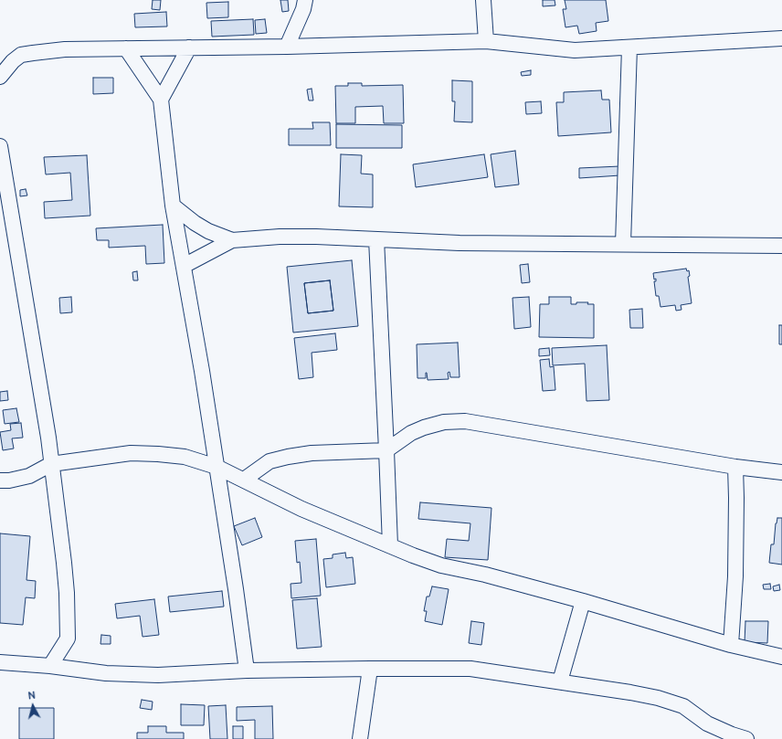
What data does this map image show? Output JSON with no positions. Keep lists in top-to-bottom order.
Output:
{
  "north": "top"
}
